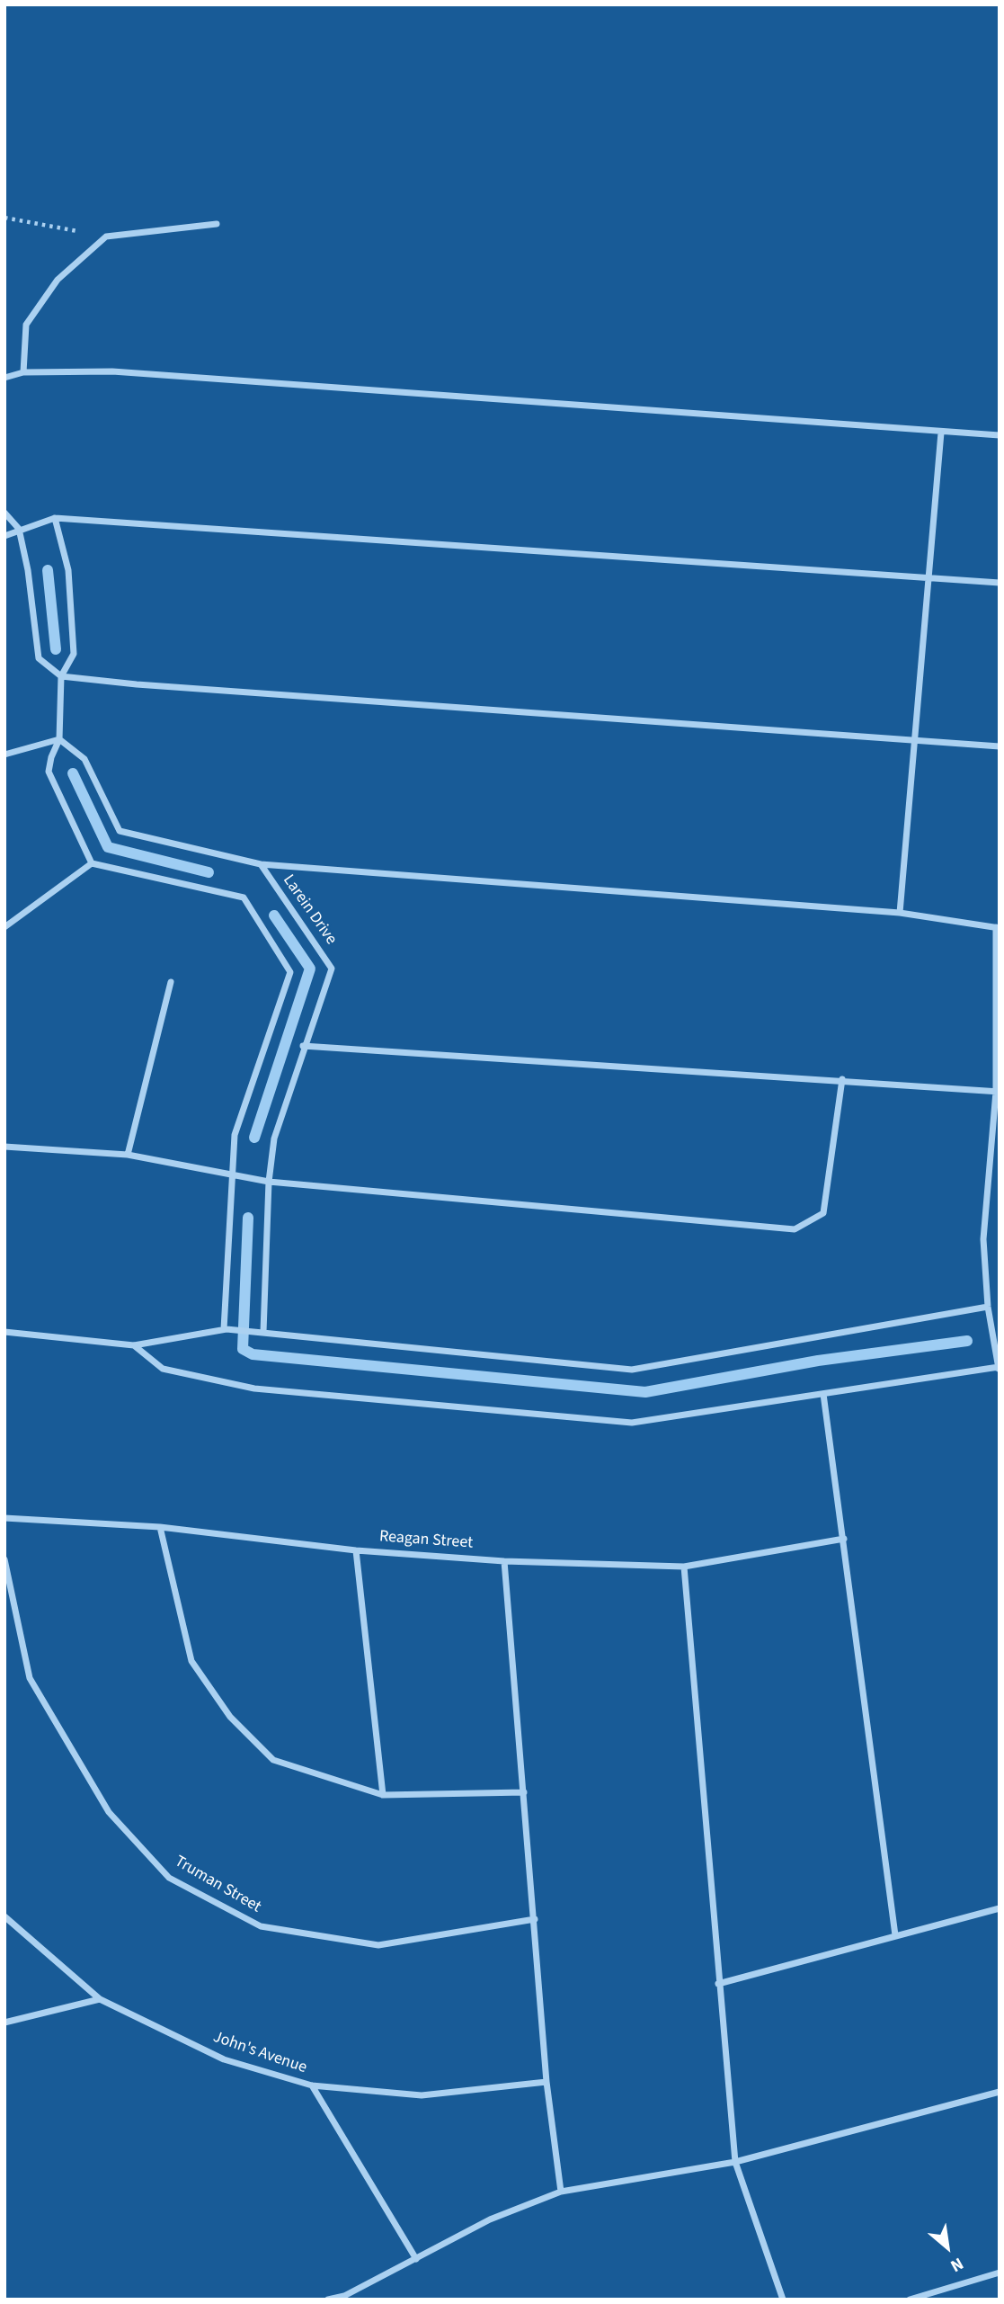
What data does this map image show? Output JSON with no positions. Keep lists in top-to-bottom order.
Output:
{
  "streets": {
    "street": [
      "Larein Drive",
      "Reagan Street",
      "Truman Street",
      "John's Avenue"
    ]
  },
  "north": "bottom right"
}
